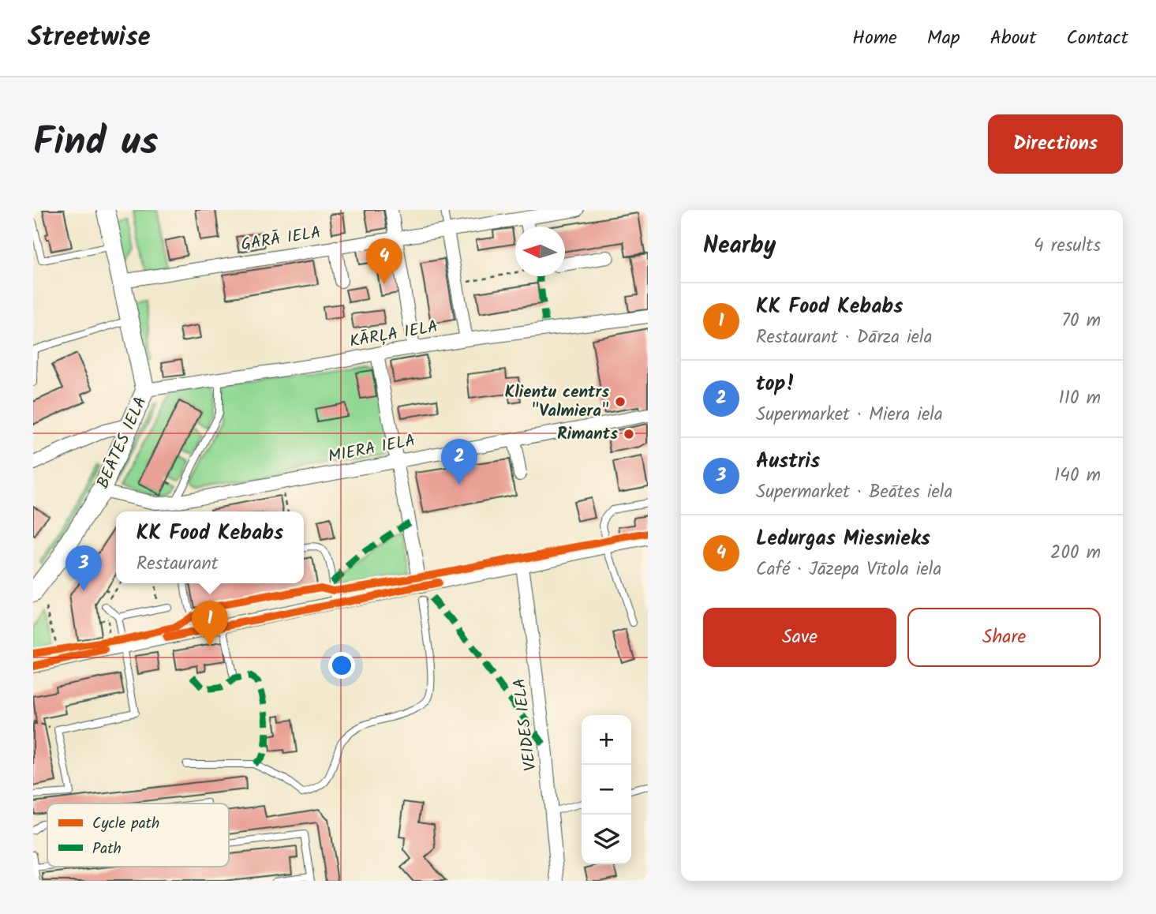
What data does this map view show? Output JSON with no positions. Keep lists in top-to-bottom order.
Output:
{
  "streets": {
    "street": [
      "GARĀ IELA",
      "KĀRĻA IELA",
      "BEĀTES IELA",
      "MIERA IELA",
      "VEIDES IELA"
    ]
  },
  "crossings": [
    ["GARĀ IELA", "BEĀTES IELA"],
    ["KĀRĻA IELA", "BEĀTES IELA"],
    ["BEĀTES IELA", "MIERA IELA"]
  ],
  "places": ["Klientu centrs \"Valmiera\"", "Rimants"],
  "legend": ["Cycle path", "Path"],
  "north": "left",
  "page": {
    "header": "Streetwise",
    "nav": [
      "Home",
      "Map",
      "About",
      "Contact"
    ],
    "title": "Find us",
    "buttons": [
      "Directions",
      ["Save", "Share"]
    ],
    "heading": ["Nearby", "4 results"],
    "pins": [
      "4",
      "2",
      "3",
      "1"
    ],
    "list": [
      {
        "mark": "1",
        "name": "KK Food Kebabs",
        "note": "Restaurant · Dārza iela",
        "value": "70 m"
      },
      {
        "mark": "2",
        "name": "top!",
        "note": "Supermarket · Miera iela",
        "value": "110 m"
      },
      {
        "mark": "3",
        "name": "Austris",
        "note": "Supermarket · Beātes iela",
        "value": "140 m"
      },
      {
        "mark": "4",
        "name": "Ledurgas Miesnieks",
        "note": "Café · Jāzepa Vītola iela",
        "value": "200 m"
      }
    ],
    "popup": ["KK Food Kebabs", "Restaurant"],
    "map_buttons": ["+", "−"]
  }
}
